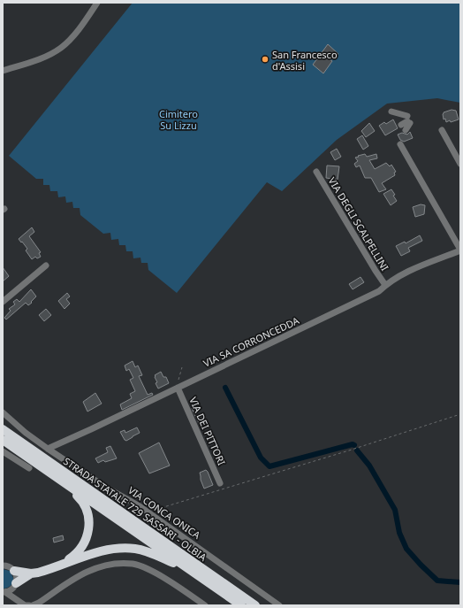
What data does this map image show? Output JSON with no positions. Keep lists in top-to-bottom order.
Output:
{
  "streets": {
    "highway": ["STRADA STATALE 729 SASSARI - OLBIA"],
    "street": [
      "VIA DEGLI SCALPELLINI",
      "VIA SA CORRONCEDDA",
      "VIA DEI PITTORI",
      "VIA CONCA ONICA"
    ]
  },
  "crossings": [
    ["VIA DEGLI SCALPELLINI", "VIA SA CORRONCEDDA"],
    ["VIA SA CORRONCEDDA", "VIA DEI PITTORI"],
    ["VIA SA CORRONCEDDA", "VIA CONCA ONICA"]
  ],
  "parks": ["Cimitero Su Lizzu"],
  "places": ["San Francesco d'Assisi"]
}
